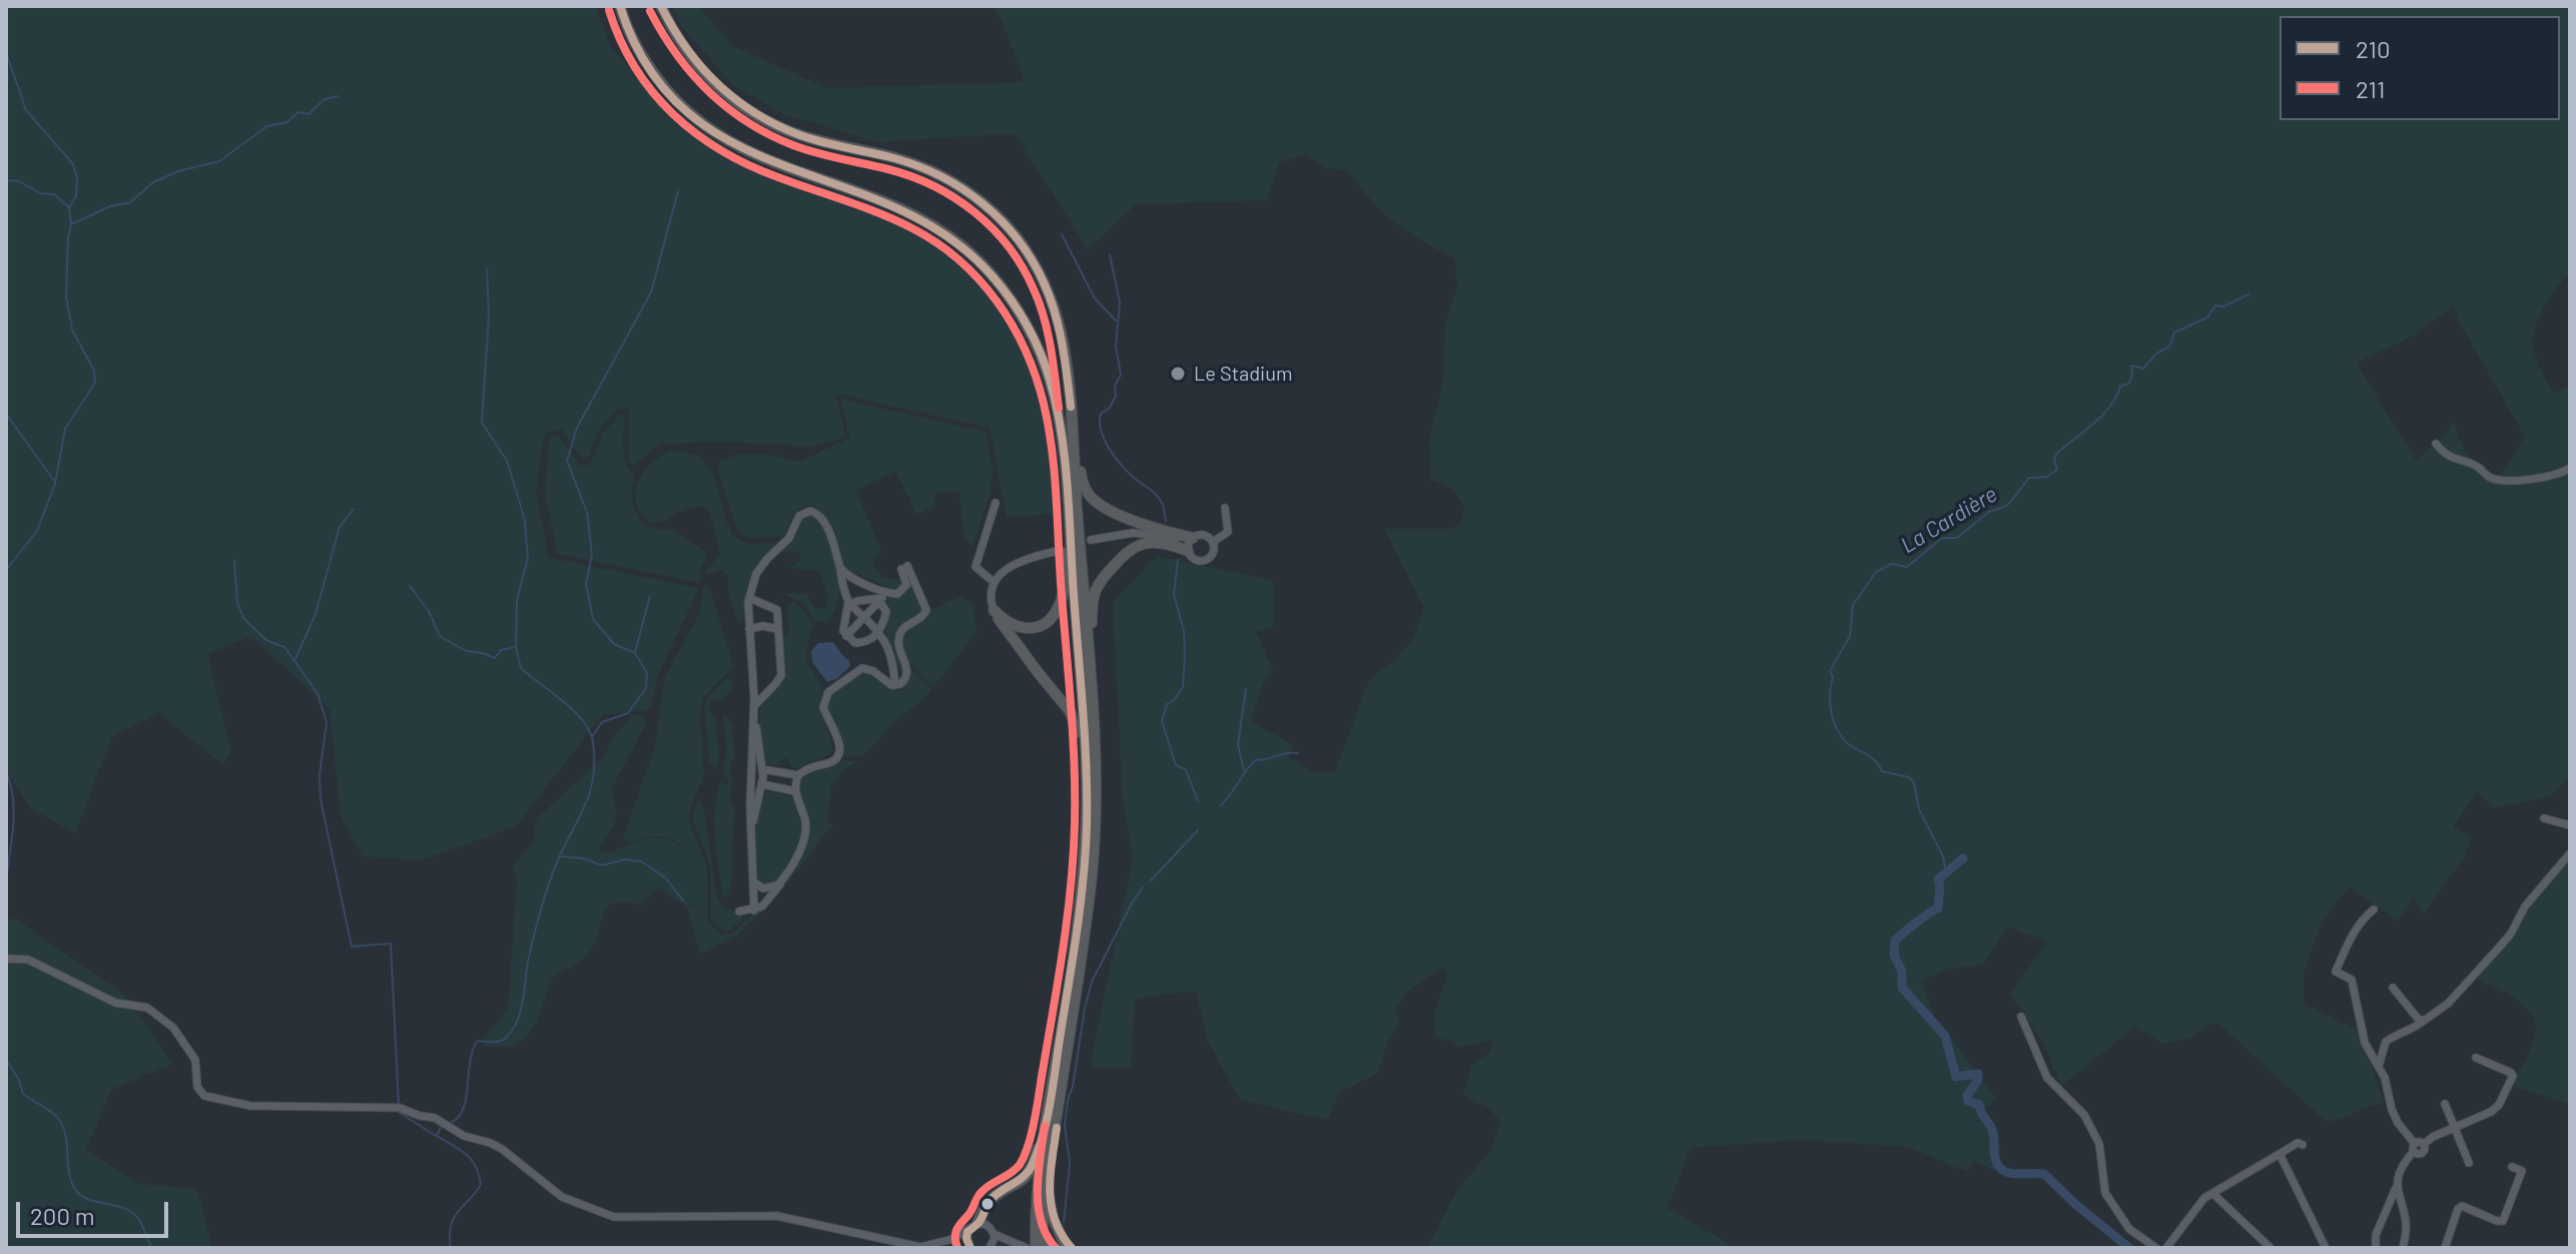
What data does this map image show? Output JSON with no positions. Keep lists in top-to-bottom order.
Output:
{
  "water": ["La Cardière"],
  "places": ["Le Stadium"],
  "lines": ["transit line 210", "transit line 211"],
  "legend": ["210", "211"],
  "scale_bar": "200 m"
}
